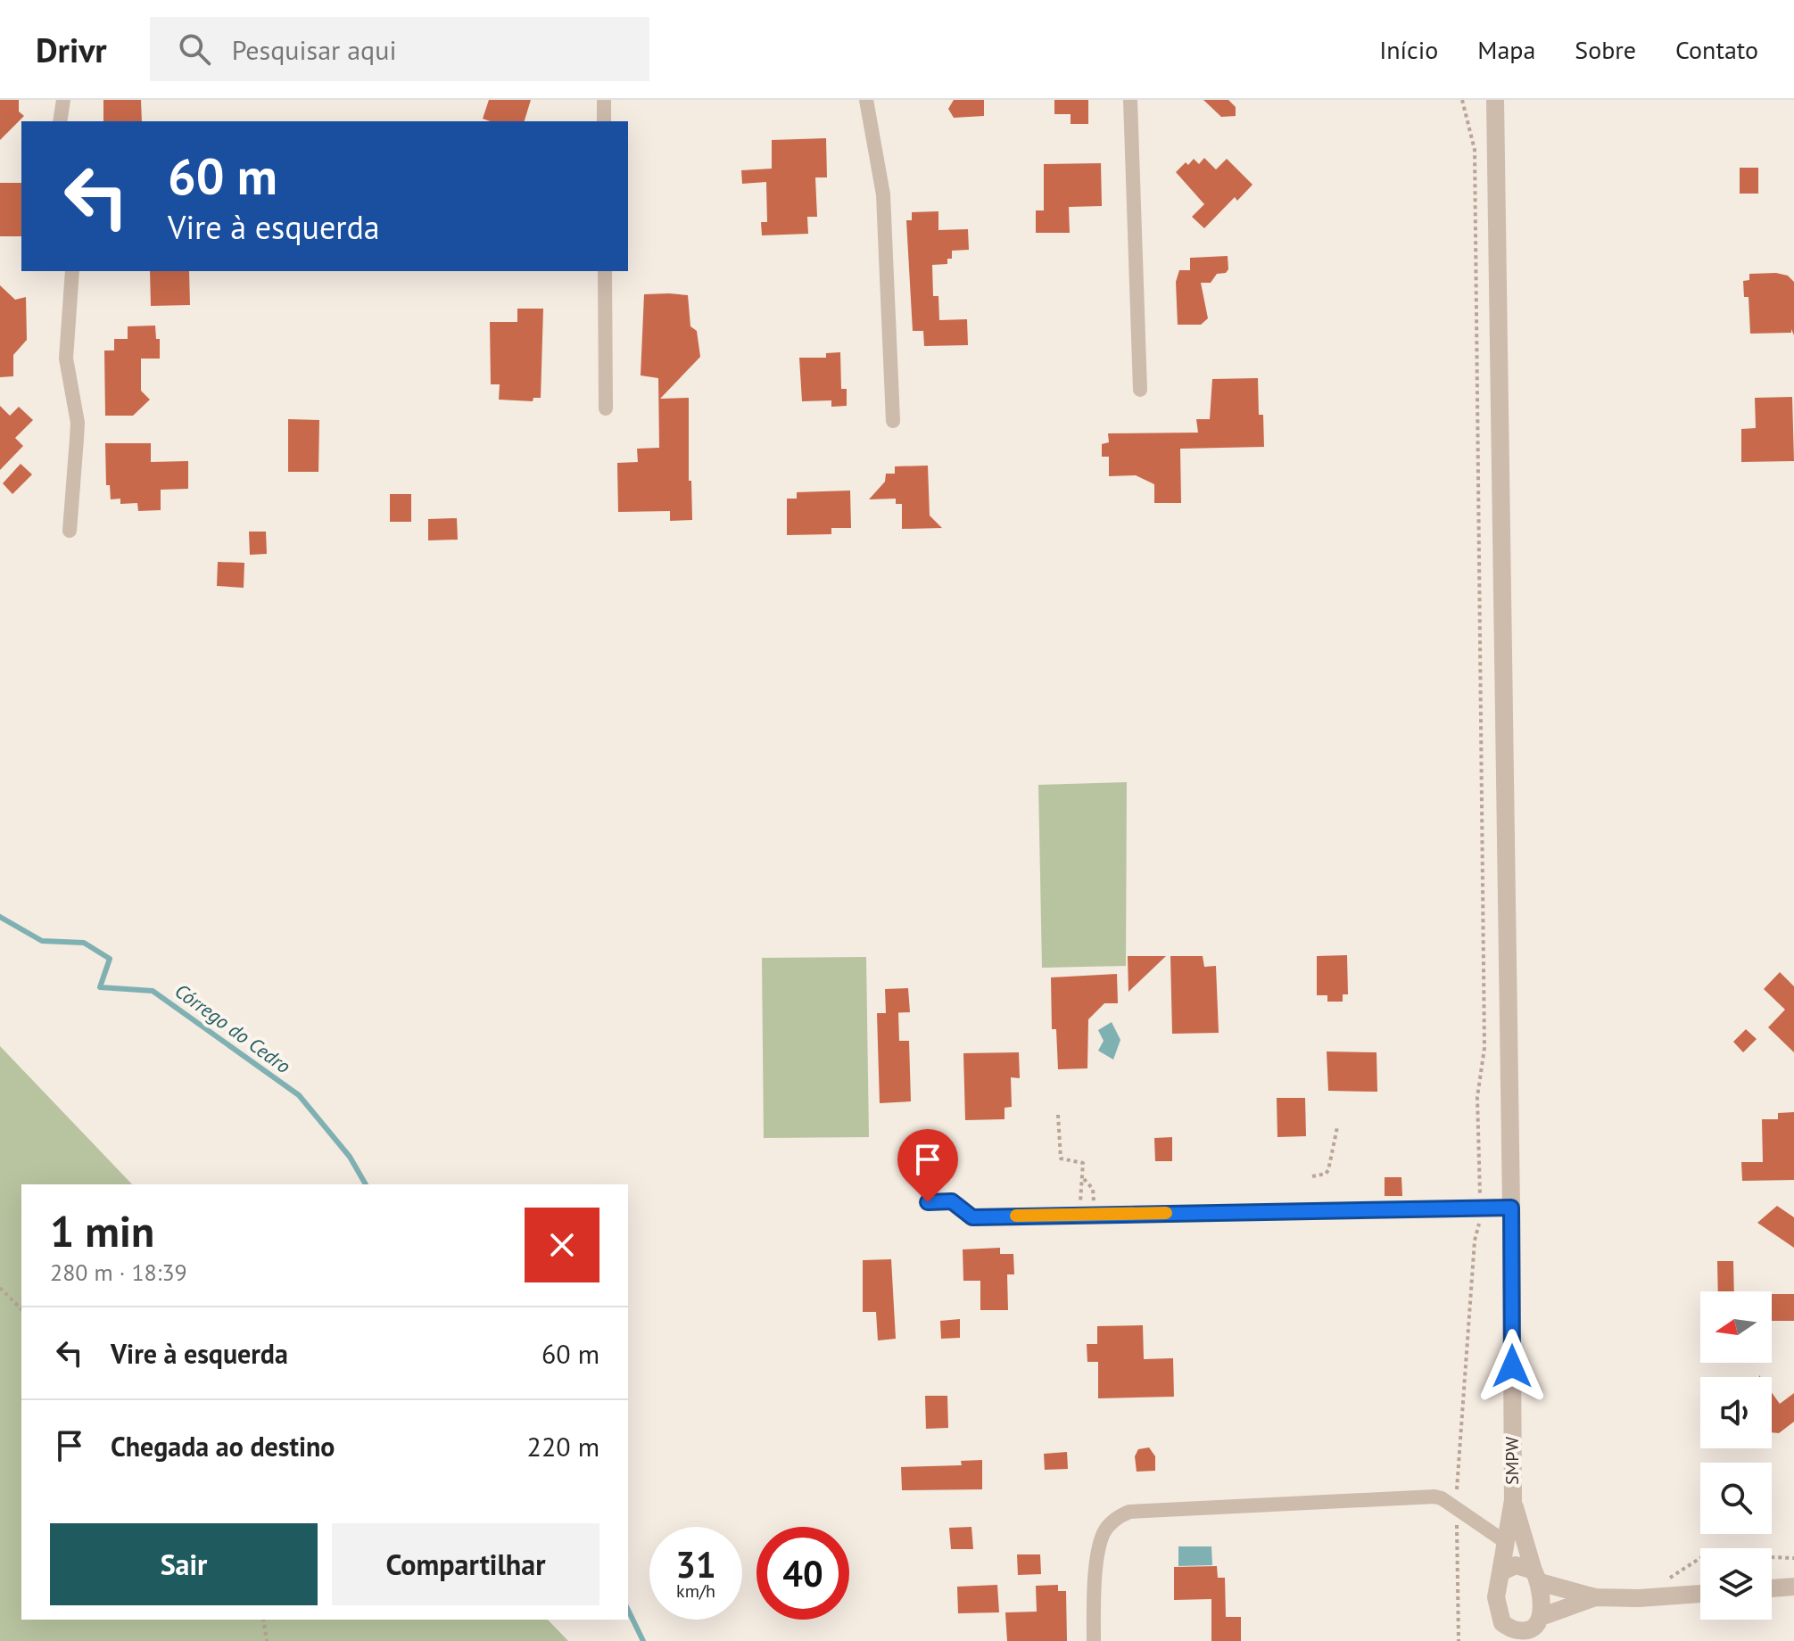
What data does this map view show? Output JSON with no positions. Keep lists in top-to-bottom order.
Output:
{
  "streets": {
    "street": ["SMPW"]
  },
  "water": ["Córrego do Cedro"],
  "north": "left",
  "page": {
    "header": "Drivr",
    "search": "Pesquisar aqui",
    "nav": [
      "Início",
      "Mapa",
      "Sobre",
      "Contato"
    ],
    "turn": ["60 m", "Vire à esquerda"],
    "heading": ["1 min", "280 m · 18:39"],
    "list": [
      {
        "name": "Vire à esquerda",
        "value": "60 m"
      },
      {
        "name": "Chegada ao destino",
        "value": "220 m"
      }
    ],
    "buttons": ["Sair", "Compartilhar"],
    "speed": "31 km/h",
    "limit": "40"
  }
}
